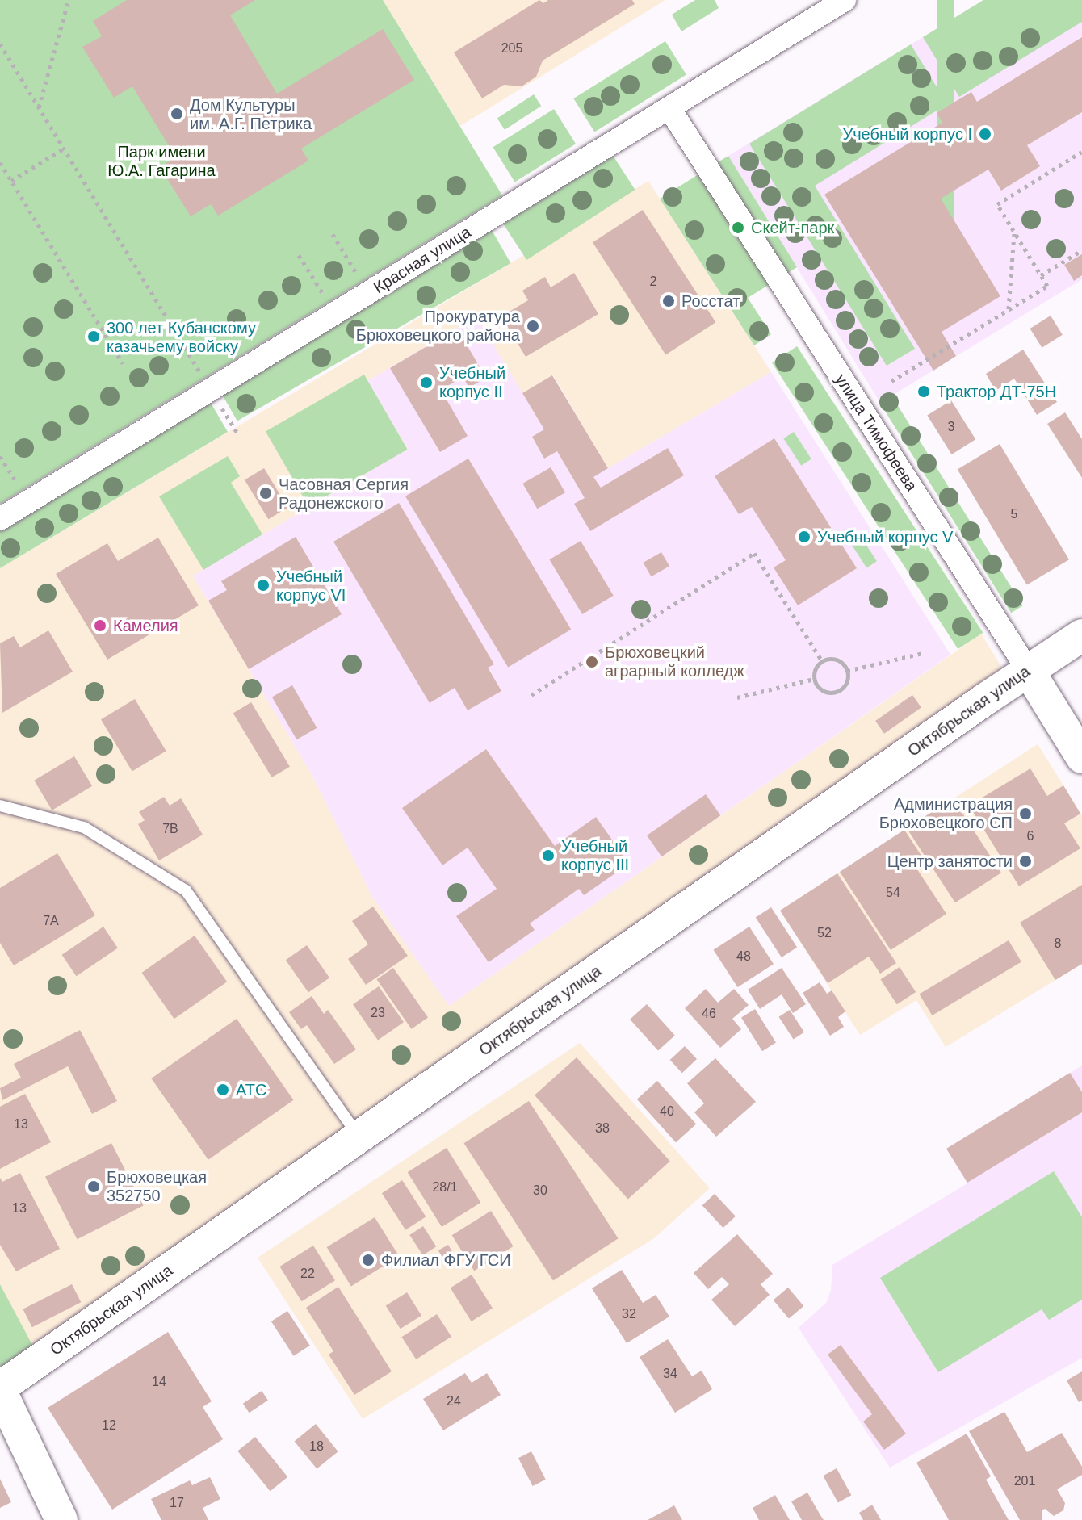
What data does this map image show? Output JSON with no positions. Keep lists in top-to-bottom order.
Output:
{
  "streets": {
    "street": ["Красная улица", "улица Тимофеева", "Октябрьская улица"]
  },
  "crossings": [
    ["Красная улица", "улица Тимофеева"],
    ["улица Тимофеева", "Октябрьская улица"]
  ],
  "parks": ["Парк имени Ю.А. Гагарина"],
  "places": [
    "Дом Культуры им. А.Г. Петрика",
    "Учебный корпус I",
    "Скейт-парк",
    "Росстат",
    "Прокуратура Брюховецкого района",
    "300 лет Кубанскому казачьему войску",
    "Учебный корпус II",
    "Трактор ДТ-75Н",
    "Часовная Сергия Радонежского",
    "Учебный корпус V",
    "Учебный корпус VI",
    "Камелия",
    "Брюховецкий аграрный колледж",
    "Администрация Брюховецкого СП",
    "Учебный корпус III",
    "Центр занятости",
    "АТС",
    "Брюховецкая 352750",
    "Филиал ФГУ ГСИ"
  ],
  "house_numbers": [
    "205",
    "2",
    "3",
    "5",
    "7В",
    "6",
    "54",
    "7А",
    "52",
    "8",
    "48",
    "23",
    "46",
    "40",
    "13",
    "38",
    "28/1",
    "30",
    "13",
    "22",
    "32",
    "34",
    "14",
    "24",
    "12",
    "18",
    "201",
    "17"
  ]
}
